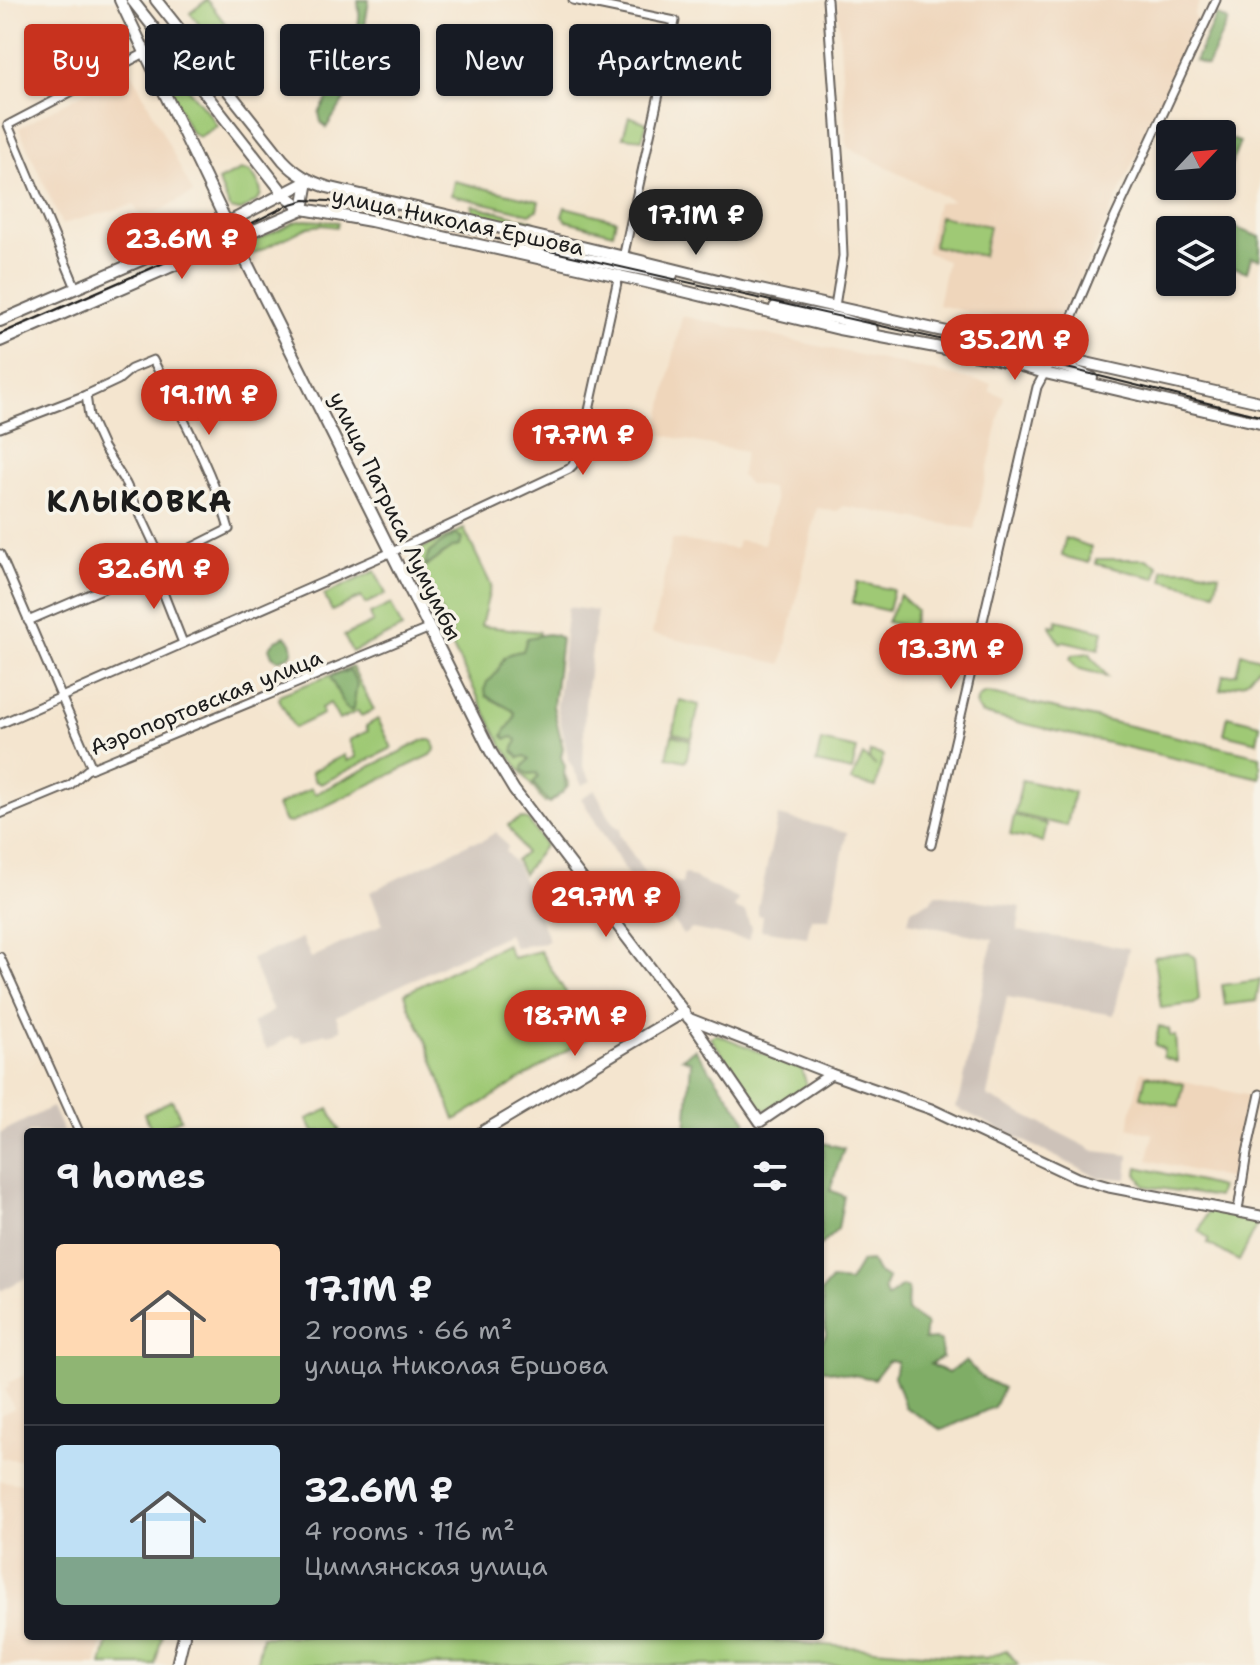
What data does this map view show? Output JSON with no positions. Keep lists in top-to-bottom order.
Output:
{
  "streets": {
    "main road": ["улица Николая Ершова", "улица Патриса Лумумбы"],
    "street": ["Аэропортовская улица"]
  },
  "crossings": [
    ["улица Патриса Лумумбы", "Аэропортовская улица"]
  ],
  "districts": ["КЛЫКОВКА"],
  "north": "top right",
  "page": {
    "chip": [
      "Buy",
      "Rent",
      "Filters",
      "New",
      "Apartment"
    ],
    "price": [
      "17.1M ₽",
      "23.6M ₽",
      "35.2M ₽",
      "19.1M ₽",
      "17.7M ₽",
      "32.6M ₽",
      "13.3M ₽",
      "29.7M ₽",
      "18.7M ₽"
    ],
    "heading": "9 homes",
    "list": [
      {
        "name": "17.1M ₽",
        "note": "2 rooms · 66 m² · улица Николая Ершова"
      },
      {
        "name": "32.6M ₽",
        "note": "4 rooms · 116 m² · Цимлянская улица"
      }
    ]
  }
}
